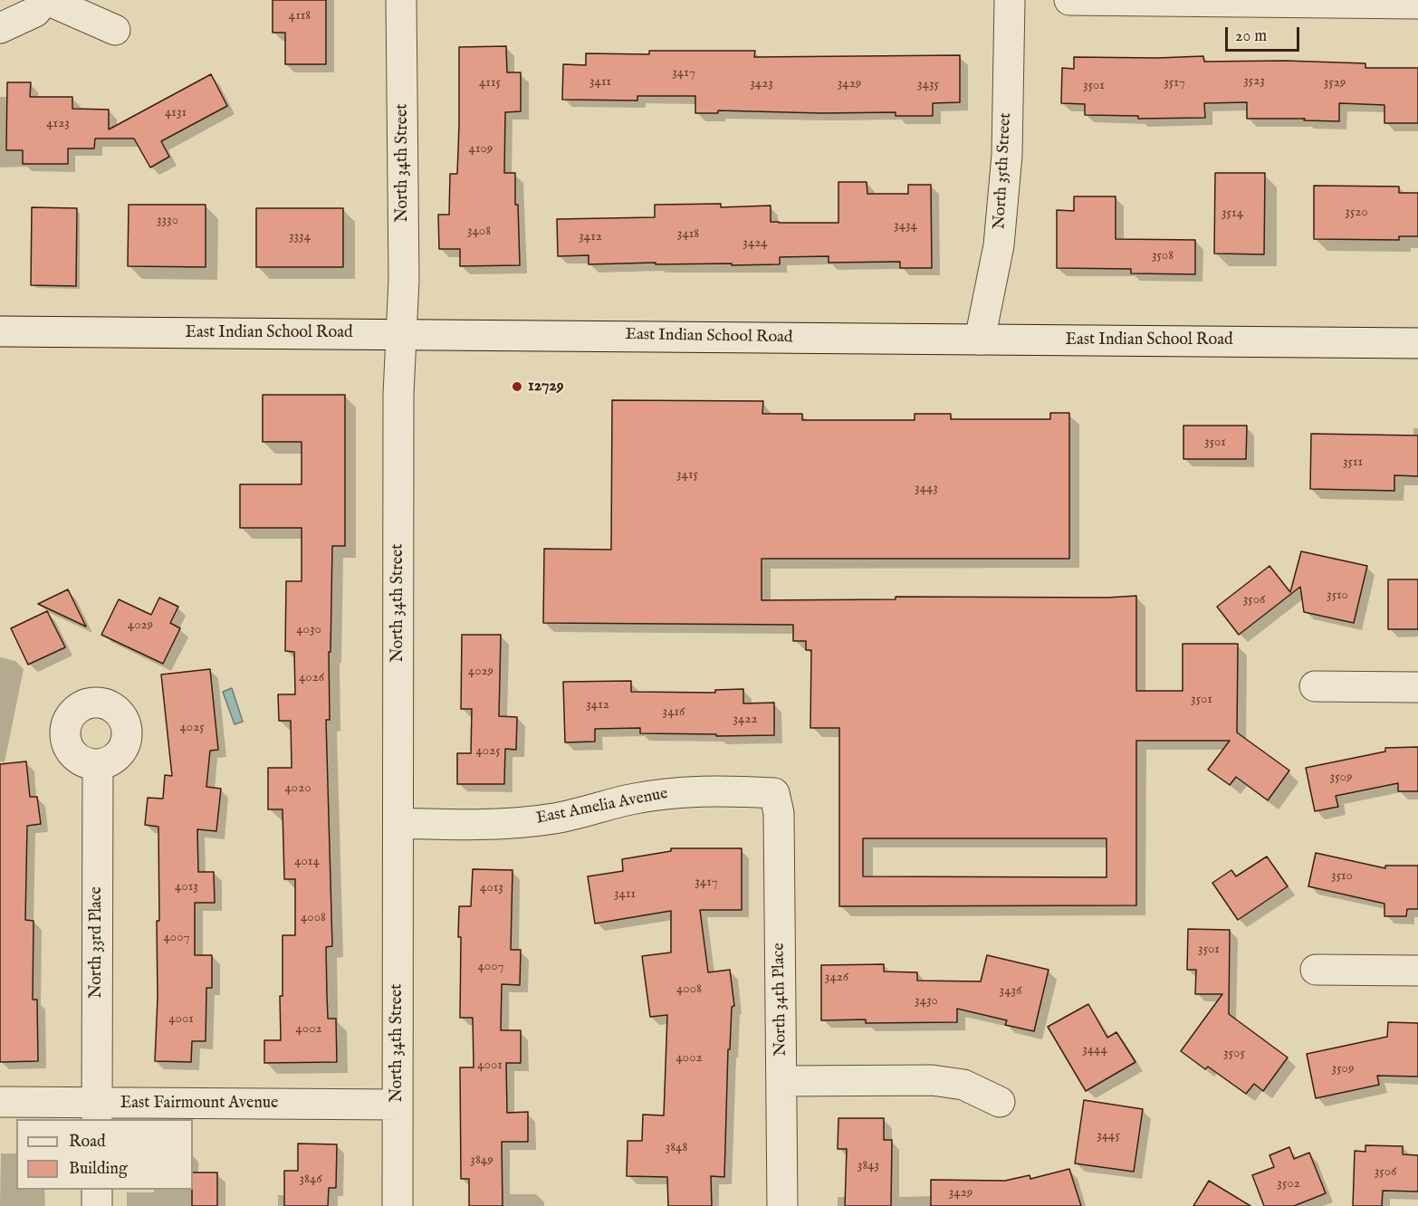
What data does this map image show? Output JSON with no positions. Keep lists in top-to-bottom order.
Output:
{
  "streets": {
    "street": [
      "North 34th Street",
      "North 35th Street",
      "East Indian School Road",
      "East Amelia Avenue",
      "North 33rd Place",
      "North 34th Place",
      "East Fairmount Avenue"
    ]
  },
  "crossings": [
    ["North 34th Street", "East Indian School Road"],
    ["North 34th Street", "East Amelia Avenue"],
    ["North 34th Street", "East Fairmount Avenue"],
    ["North 35th Street", "East Indian School Road"],
    ["East Amelia Avenue", "North 34th Place"],
    ["North 33rd Place", "East Fairmount Avenue"]
  ],
  "places": ["12729"],
  "house_numbers": [
    "4118",
    "3417",
    "3523",
    "3411",
    "4115",
    "3517",
    "3529",
    "3423",
    "3429",
    "3435",
    "3501",
    "4131",
    "4123",
    "4109",
    "3520",
    "3514",
    "3330",
    "3434",
    "3408",
    "3418",
    "3334",
    "3412",
    "3424",
    "3508",
    "3501",
    "3511",
    "3415",
    "3443",
    "3510",
    "3506",
    "4029",
    "4030",
    "4029",
    "4026",
    "3501",
    "3412",
    "3416",
    "3422",
    "4025",
    "4025",
    "3509",
    "4020",
    "4014",
    "3510",
    "3417",
    "4013",
    "4013",
    "3411",
    "4008",
    "4007",
    "3501",
    "4007",
    "3426",
    "4008",
    "3436",
    "3430",
    "4001",
    "4002",
    "3444",
    "3505",
    "4002",
    "4001",
    "3509",
    "3445",
    "3848",
    "3849",
    "3843",
    "3506",
    "3846",
    "3502",
    "3429"
  ],
  "legend": ["Road", "Building"],
  "scale_bar": "20 m"
}
